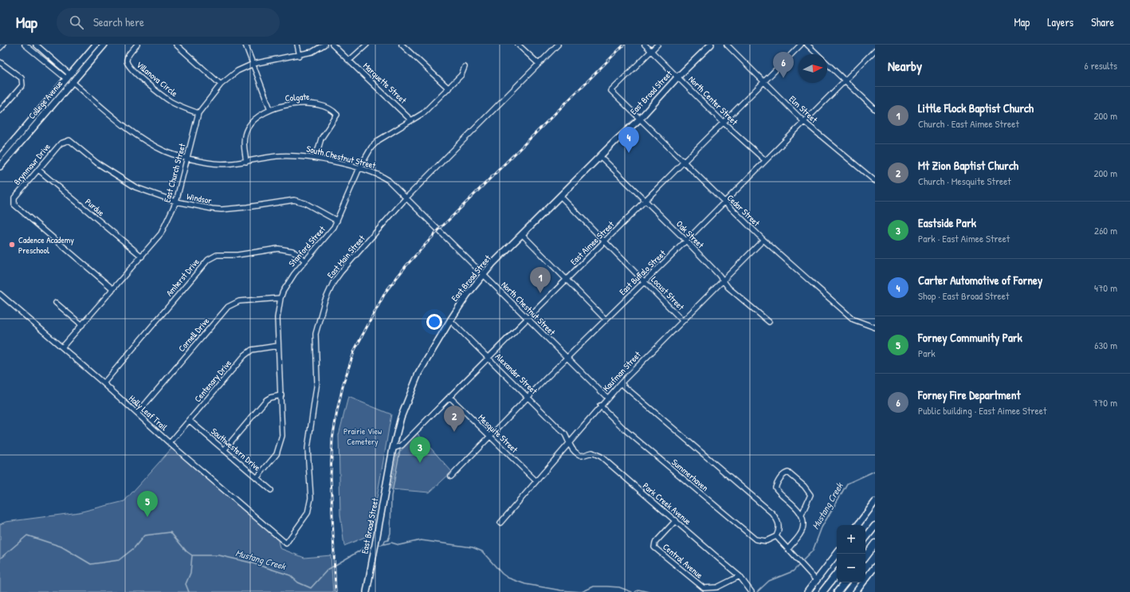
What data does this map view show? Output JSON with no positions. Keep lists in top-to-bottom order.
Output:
{
  "streets": {
    "main road": ["East Broad Street", "College Avenue"],
    "street": [
      "Villanova Circle",
      "Marquette Street",
      "Colgate",
      "North Center Street",
      "Elm Street",
      "South Chestnut Street",
      "Brynmawr Drive",
      "East Church Street",
      "Windsor",
      "Purdue",
      "Cedar Street",
      "Oak Street",
      "East Aimee Street",
      "Stanford Street",
      "East Main Street",
      "East Buffalo Street",
      "Amherst Drive",
      "Locust Street",
      "North Chestnut Street",
      "Cornell Drive",
      "Kaufman Street",
      "Alexander Street",
      "Centenary Drive",
      "Holly Leaf Trail",
      "Mesquite Street",
      "Southwestern Drive",
      "Summerhaven",
      "Park Creek Avenue",
      "Central Avenue"
    ]
  },
  "crossings": [
    ["Villanova Circle", "East Church Street"],
    ["Marquette Street", "Stanford Street"],
    ["East Broad Street", "North Center Street"],
    ["East Broad Street", "Cedar Street"],
    ["East Broad Street", "Oak Street"],
    ["East Broad Street", "East Aimee Street"],
    ["East Broad Street", "Locust Street"],
    ["East Broad Street", "North Chestnut Street"],
    ["East Broad Street", "Alexander Street"],
    ["Colgate", "South Chestnut Street"],
    ["College Avenue", "South Chestnut Street"],
    ["North Center Street", "Cedar Street"],
    ["North Center Street", "East Aimee Street"],
    ["North Center Street", "East Buffalo Street"],
    ["Elm Street", "East Aimee Street"],
    ["Elm Street", "East Buffalo Street"],
    ["South Chestnut Street", "East Church Street"],
    ["South Chestnut Street", "Stanford Street"],
    ["South Chestnut Street", "East Main Street"],
    ["South Chestnut Street", "North Chestnut Street"],
    ["Brynmawr Drive", "East Church Street"],
    ["Brynmawr Drive", "Windsor"],
    ["Brynmawr Drive", "Purdue"],
    ["East Church Street", "Windsor"],
    ["East Church Street", "Purdue"],
    ["East Church Street", "Holly Leaf Trail"],
    ["Windsor", "Stanford Street"],
    ["Cedar Street", "East Aimee Street"],
    ["Cedar Street", "East Buffalo Street"],
    ["Cedar Street", "Kaufman Street"],
    ["Oak Street", "East Aimee Street"],
    ["Oak Street", "East Buffalo Street"],
    ["Oak Street", "Kaufman Street"],
    ["East Aimee Street", "Locust Street"],
    ["East Aimee Street", "North Chestnut Street"],
    ["East Aimee Street", "Alexander Street"],
    ["East Aimee Street", "Mesquite Street"],
    ["Stanford Street", "Amherst Drive"],
    ["Stanford Street", "Cornell Drive"],
    ["Stanford Street", "Centenary Drive"],
    ["Stanford Street", "Southwestern Drive"],
    ["East Main Street", "Holly Leaf Trail"],
    ["East Buffalo Street", "Locust Street"],
    ["East Buffalo Street", "North Chestnut Street"],
    ["East Buffalo Street", "Alexander Street"],
    ["East Buffalo Street", "Mesquite Street"],
    ["Amherst Drive", "Holly Leaf Trail"],
    ["Locust Street", "Kaufman Street"],
    ["North Chestnut Street", "Kaufman Street"],
    ["Cornell Drive", "Holly Leaf Trail"],
    ["Kaufman Street", "Alexander Street"],
    ["Kaufman Street", "Mesquite Street"],
    ["Kaufman Street", "Summerhaven"],
    ["Kaufman Street", "Park Creek Avenue"],
    ["Alexander Street", "Park Creek Avenue"],
    ["Centenary Drive", "Holly Leaf Trail"],
    ["Centenary Drive", "Southwestern Drive"],
    ["Park Creek Avenue", "Central Avenue"]
  ],
  "water": ["Mustang Creek"],
  "parks": ["Prairie View Cemetery"],
  "places": ["Cadence Academy Preschool"],
  "north": "right",
  "page": {
    "header": "Map",
    "search": "Search here",
    "nav": ["Map", "Layers", "Share"],
    "heading": ["Nearby", "6 results"],
    "pins": [
      "6",
      "4",
      "1",
      "2",
      "3",
      "5"
    ],
    "list": [
      {
        "mark": "1",
        "name": "Little Flock Baptist Church",
        "note": "Church · East Aimee Street",
        "value": "200 m"
      },
      {
        "mark": "2",
        "name": "Mt Zion Baptist Church",
        "note": "Church · Mesquite Street",
        "value": "200 m"
      },
      {
        "mark": "3",
        "name": "Eastside Park",
        "note": "Park · East Aimee Street",
        "value": "260 m"
      },
      {
        "mark": "4",
        "name": "Carter Automotive of Forney",
        "note": "Shop · East Broad Street",
        "value": "470 m"
      },
      {
        "mark": "5",
        "name": "Forney Community Park",
        "note": "Park",
        "value": "630 m"
      },
      {
        "mark": "6",
        "name": "Forney Fire Department",
        "note": "Public building · East Aimee Street",
        "value": "770 m"
      }
    ],
    "map_buttons": ["+", "−"]
  }
}
